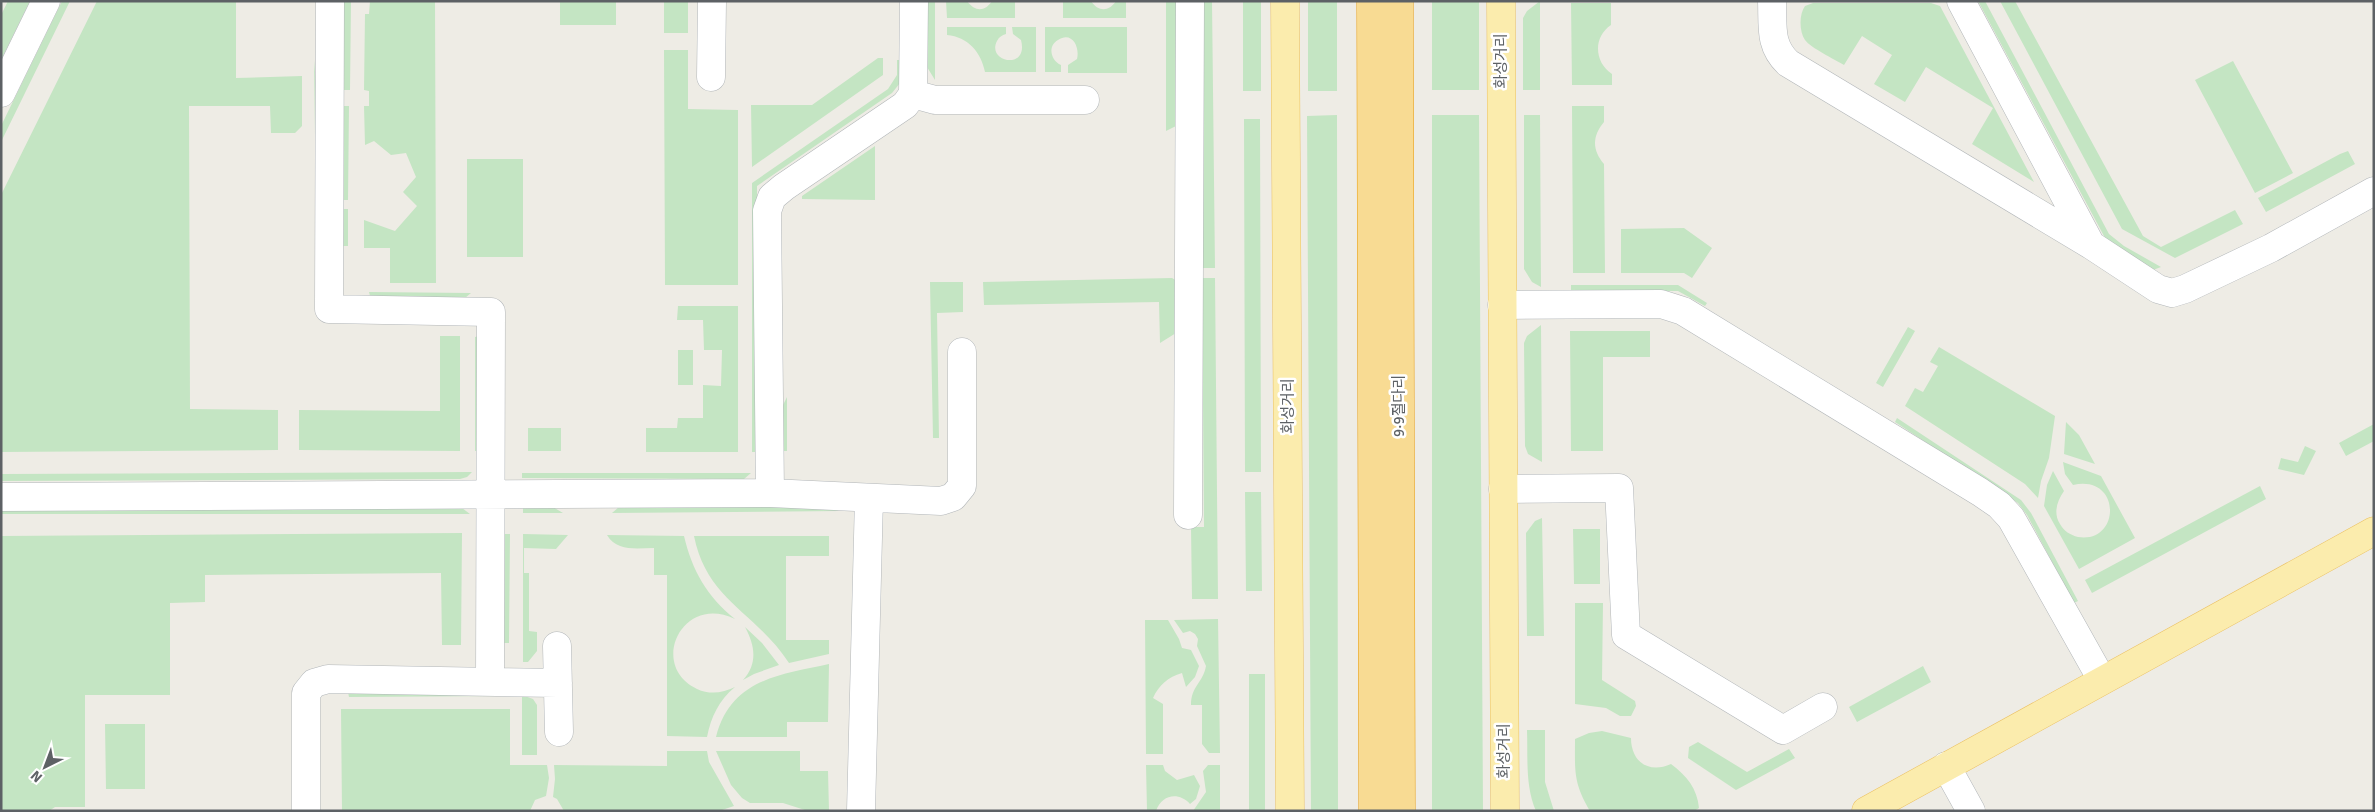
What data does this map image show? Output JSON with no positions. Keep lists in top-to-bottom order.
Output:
{
  "streets": {
    "highway": ["9·9절다리"],
    "main road": ["화성거리"]
  },
  "north": "bottom left"
}
